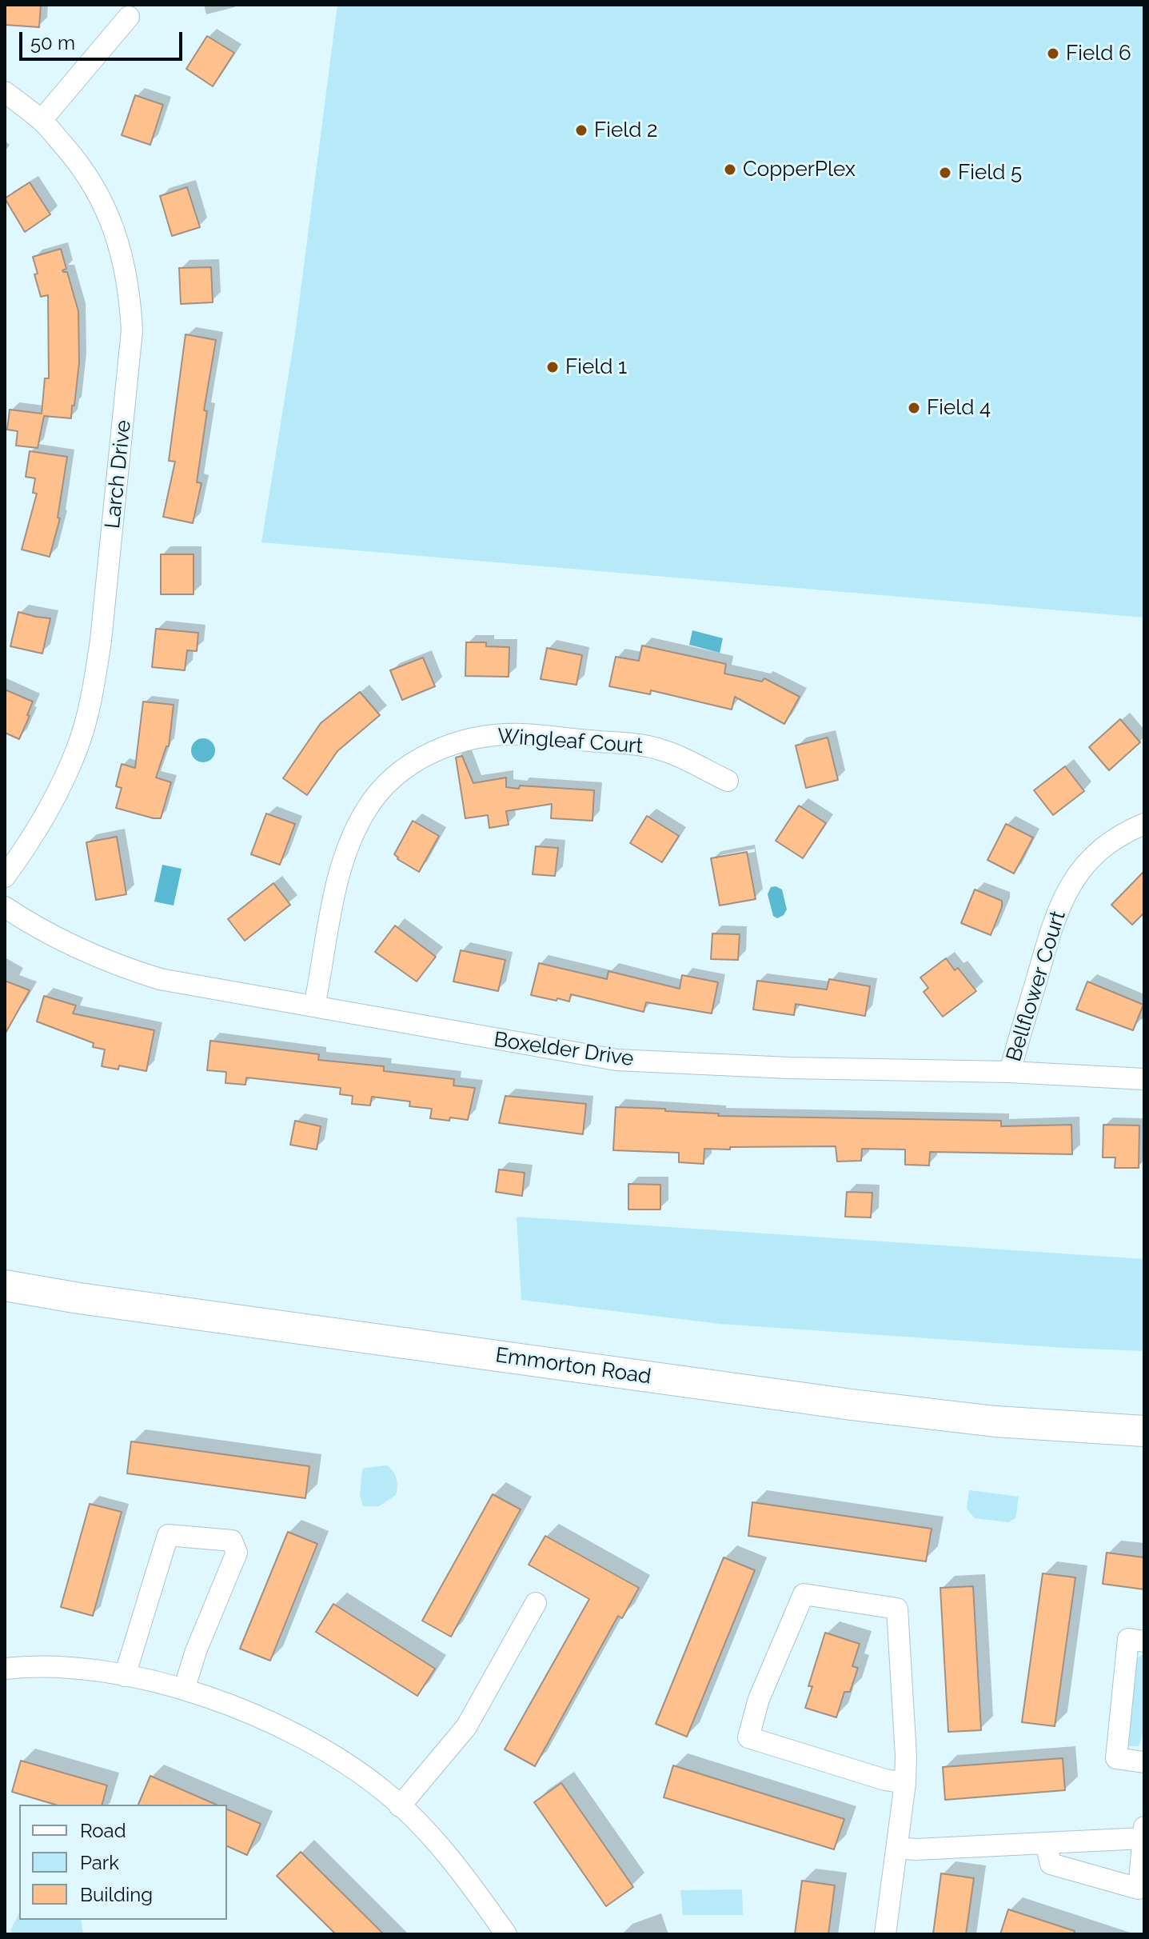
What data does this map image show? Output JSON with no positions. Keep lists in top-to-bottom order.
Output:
{
  "streets": {
    "main road": ["Emmorton Road"],
    "street": [
      "Larch Drive",
      "Wingleaf Court",
      "Bellflower Court",
      "Boxelder Drive"
    ]
  },
  "crossings": [
    ["Wingleaf Court", "Boxelder Drive"],
    ["Bellflower Court", "Boxelder Drive"]
  ],
  "places": [
    "Field 6",
    "Field 2",
    "CopperPlex",
    "Field 5",
    "Field 1",
    "Field 4"
  ],
  "legend": ["Road", "Park", "Building"],
  "scale_bar": "50 m"
}
